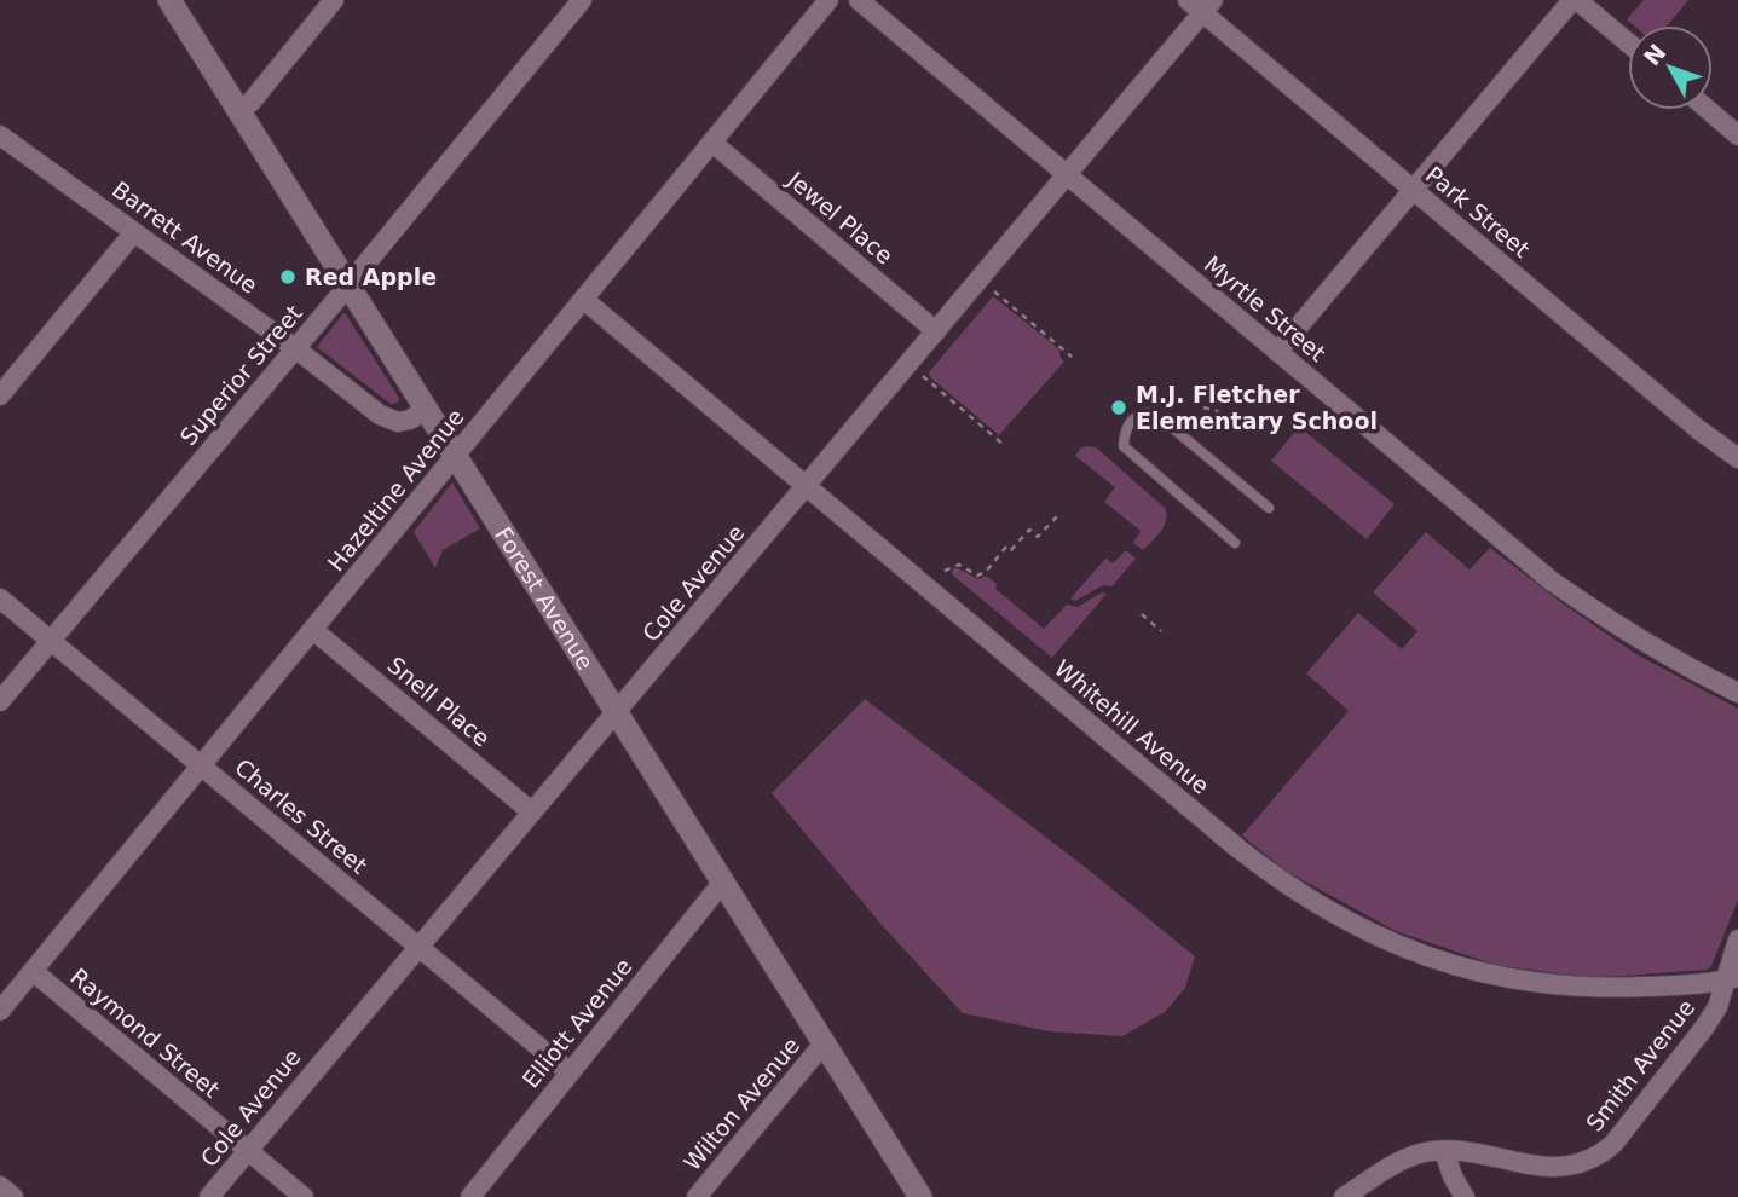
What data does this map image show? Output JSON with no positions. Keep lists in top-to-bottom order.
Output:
{
  "streets": {
    "main road": ["Forest Avenue"],
    "street": [
      "Park Street",
      "Jewel Place",
      "Barrett Avenue",
      "Myrtle Street",
      "Superior Street",
      "Hazeltine Avenue",
      "Cole Avenue",
      "Snell Place",
      "Whitehill Avenue",
      "Charles Street",
      "Elliott Avenue",
      "Raymond Street",
      "Smith Avenue",
      "Wilton Avenue"
    ]
  },
  "crossings": [
    ["Park Street", "Cole Avenue"],
    ["Jewel Place", "Hazeltine Avenue"],
    ["Jewel Place", "Cole Avenue"],
    ["Barrett Avenue", "Superior Street"],
    ["Barrett Avenue", "Forest Avenue"],
    ["Myrtle Street", "Cole Avenue"],
    ["Superior Street", "Forest Avenue"],
    ["Superior Street", "Charles Street"],
    ["Hazeltine Avenue", "Forest Avenue"],
    ["Hazeltine Avenue", "Snell Place"],
    ["Hazeltine Avenue", "Whitehill Avenue"],
    ["Hazeltine Avenue", "Charles Street"],
    ["Hazeltine Avenue", "Raymond Street"],
    ["Cole Avenue", "Forest Avenue"],
    ["Cole Avenue", "Snell Place"],
    ["Cole Avenue", "Whitehill Avenue"],
    ["Cole Avenue", "Charles Street"],
    ["Cole Avenue", "Raymond Street"],
    ["Forest Avenue", "Elliott Avenue"],
    ["Forest Avenue", "Wilton Avenue"],
    ["Whitehill Avenue", "Smith Avenue"],
    ["Charles Street", "Elliott Avenue"]
  ],
  "places": ["Red Apple", "M.J. Fletcher Elementary School"],
  "north": "top left"
}
